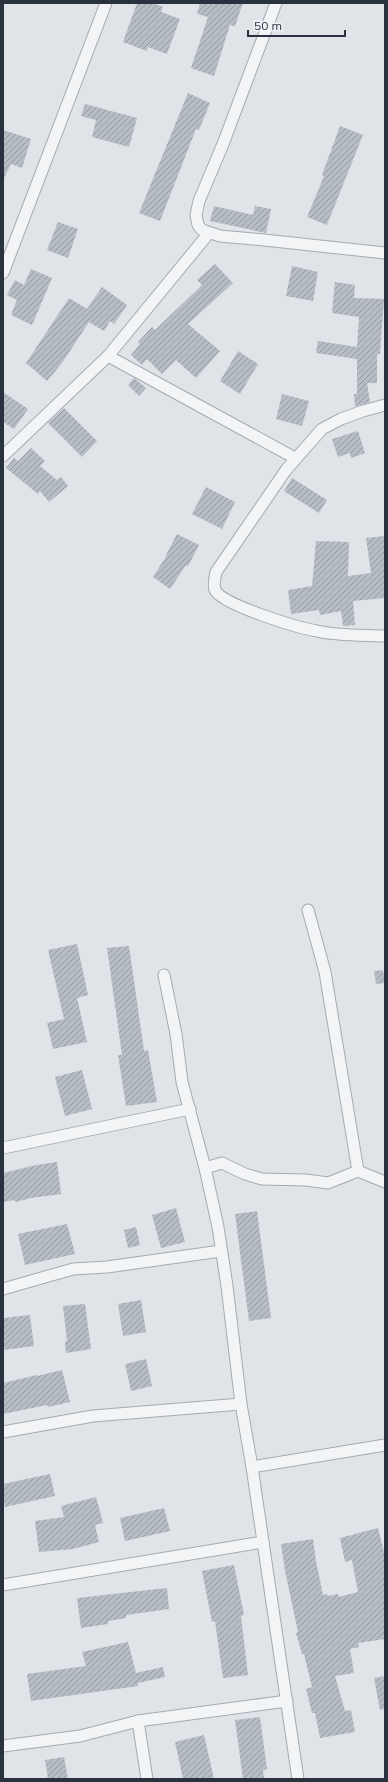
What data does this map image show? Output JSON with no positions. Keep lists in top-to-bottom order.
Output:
{
  "scale_bar": "50 m"
}
